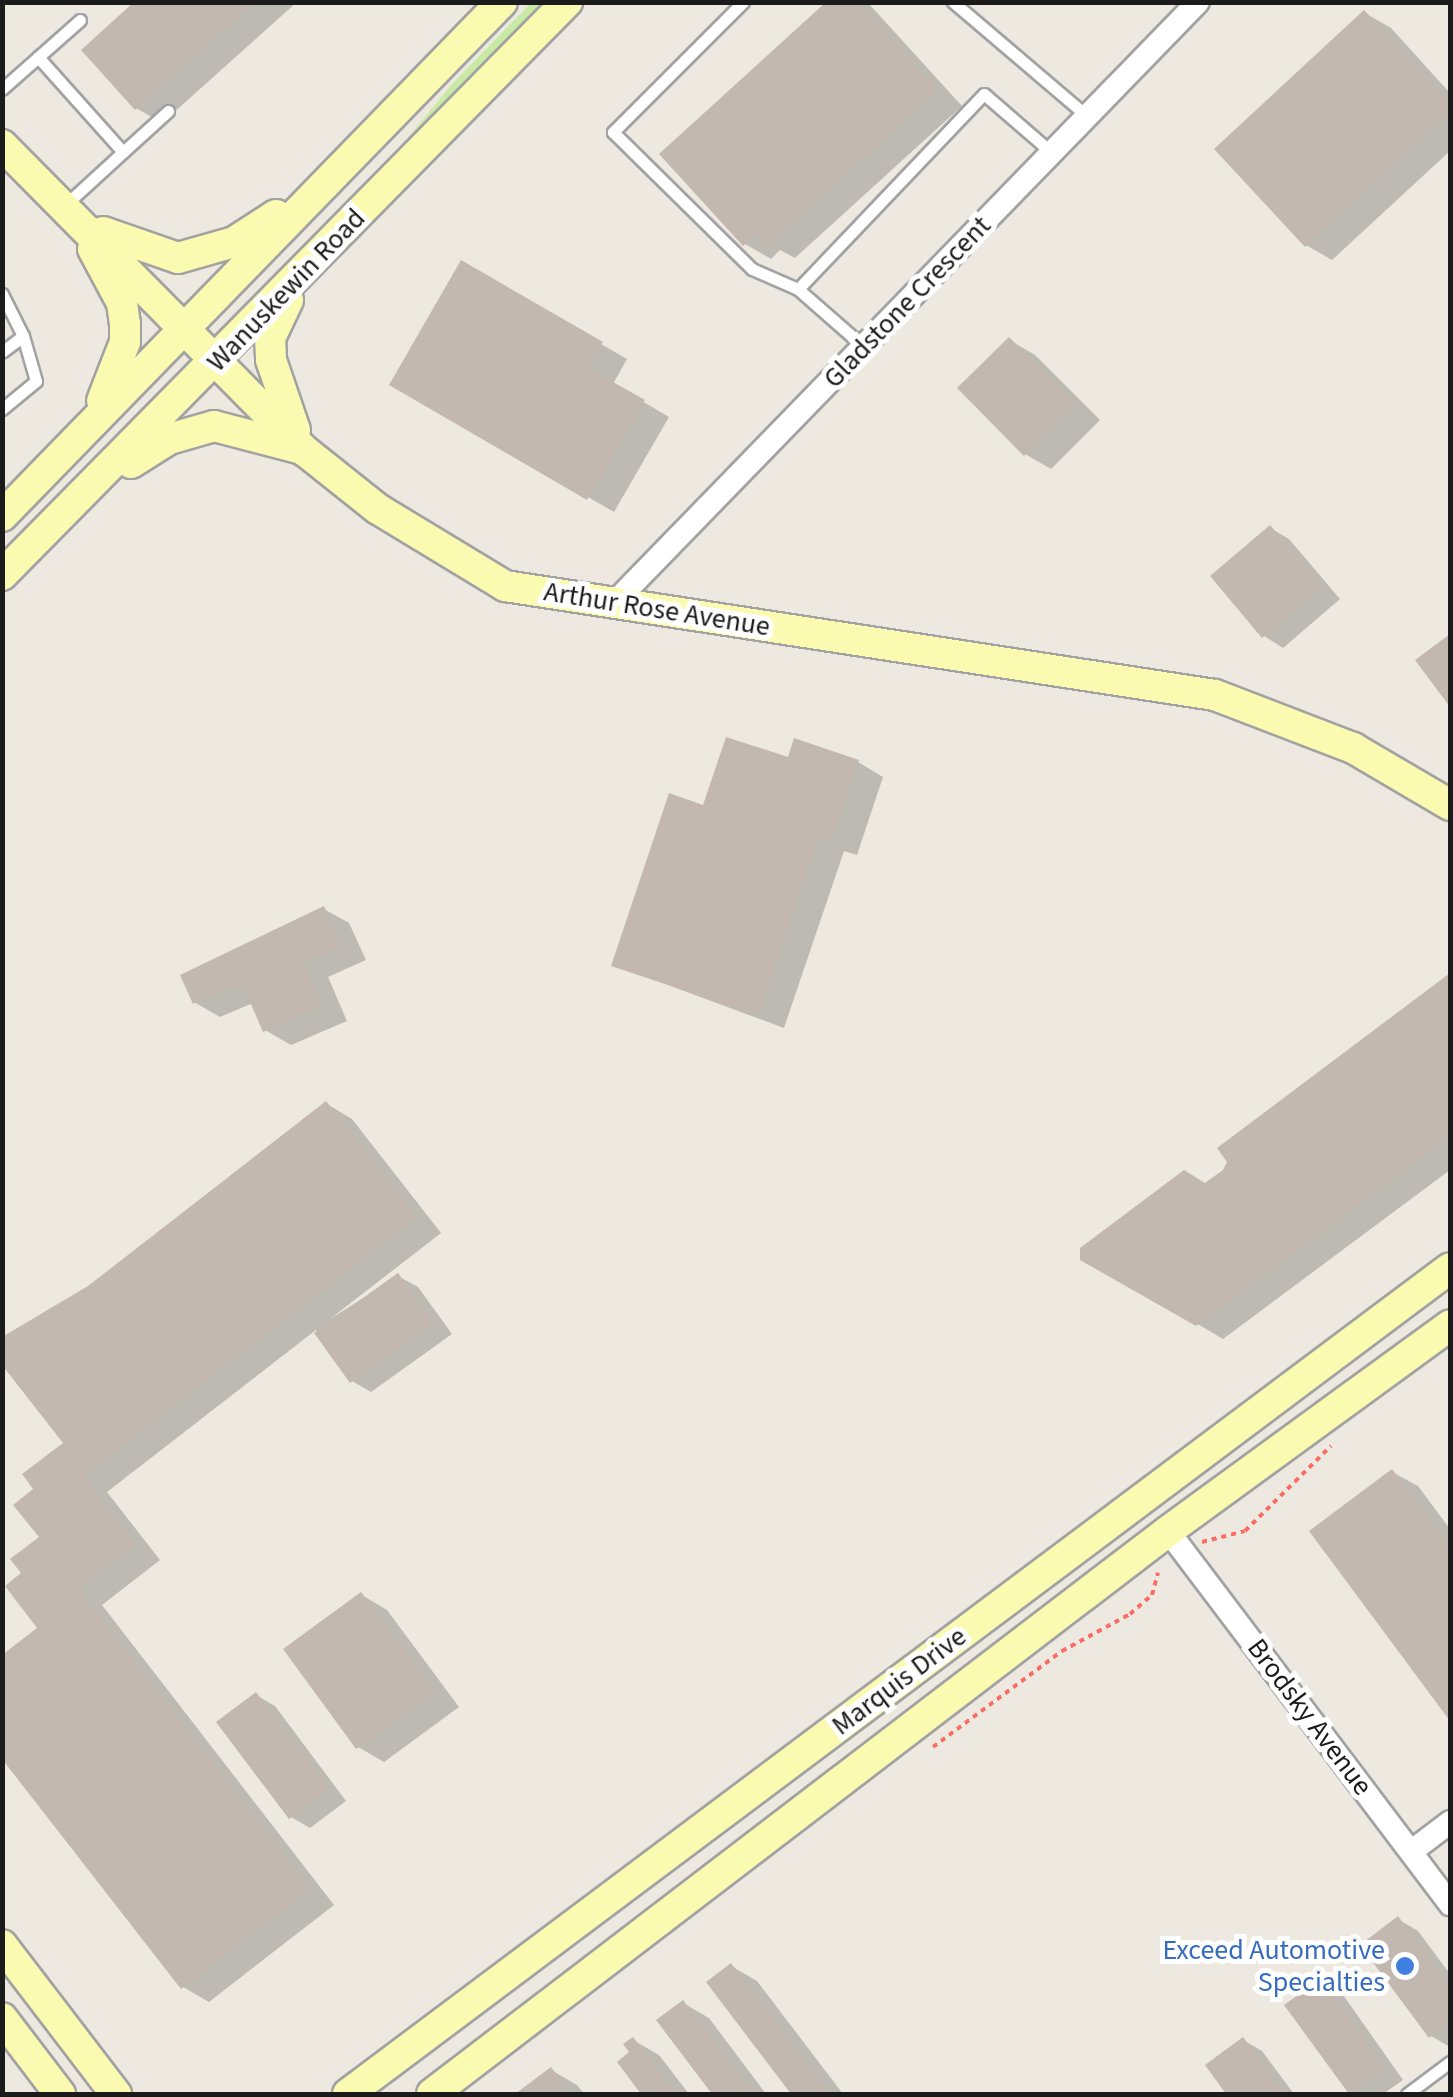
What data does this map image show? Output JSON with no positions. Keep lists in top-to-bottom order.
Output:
{
  "streets": {
    "main road": ["Wanuskewin Road", "Arthur Rose Avenue", "Marquis Drive"],
    "street": ["Gladstone Crescent", "Brodsky Avenue"]
  },
  "crossings": [
    ["Wanuskewin Road", "Arthur Rose Avenue"],
    ["Gladstone Crescent", "Arthur Rose Avenue"],
    ["Marquis Drive", "Brodsky Avenue"]
  ],
  "places": ["Exceed Automotive Specialties"]
}
